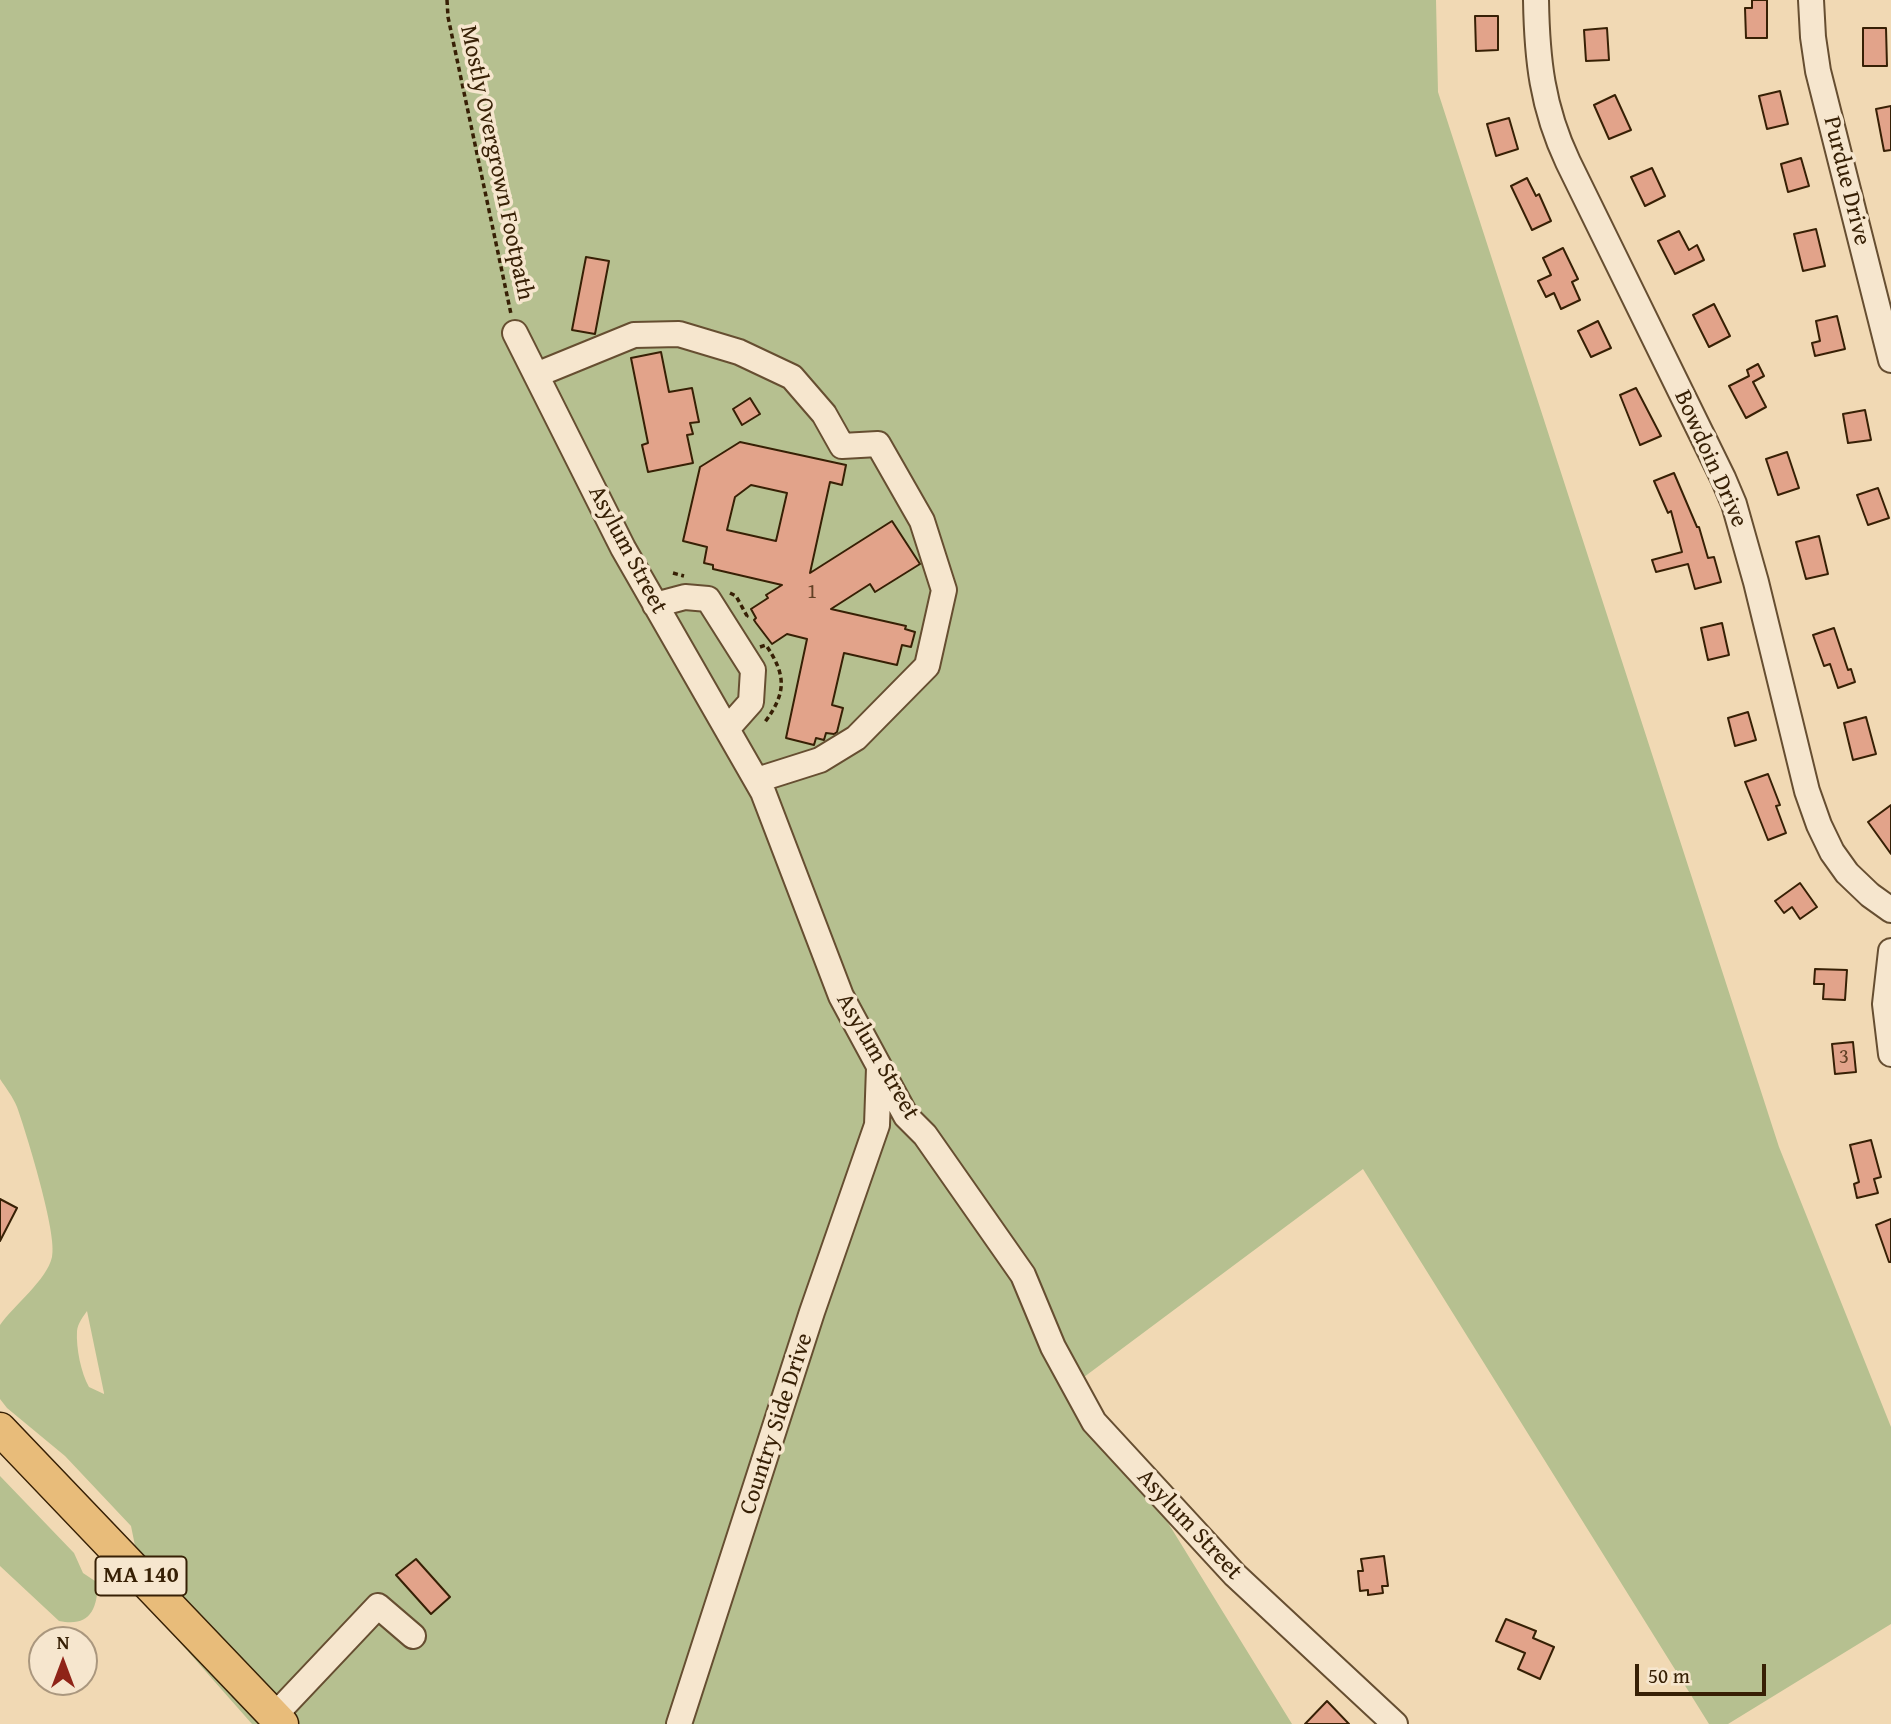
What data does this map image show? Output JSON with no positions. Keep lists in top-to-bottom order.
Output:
{
  "streets": {
    "main road": ["MA 140"],
    "street": [
      "Purdue Drive",
      "Bowdoin Drive",
      "Asylum Street",
      "Country Side Drive"
    ],
    "path": ["Mostly Overgrown Footpath"]
  },
  "crossings": [
    ["Mostly Overgrown Footpath", "Asylum Street"],
    ["Asylum Street", "Country Side Drive"]
  ],
  "house_numbers": ["1", "3"],
  "scale_bar": "50 m",
  "north": "top"
}
